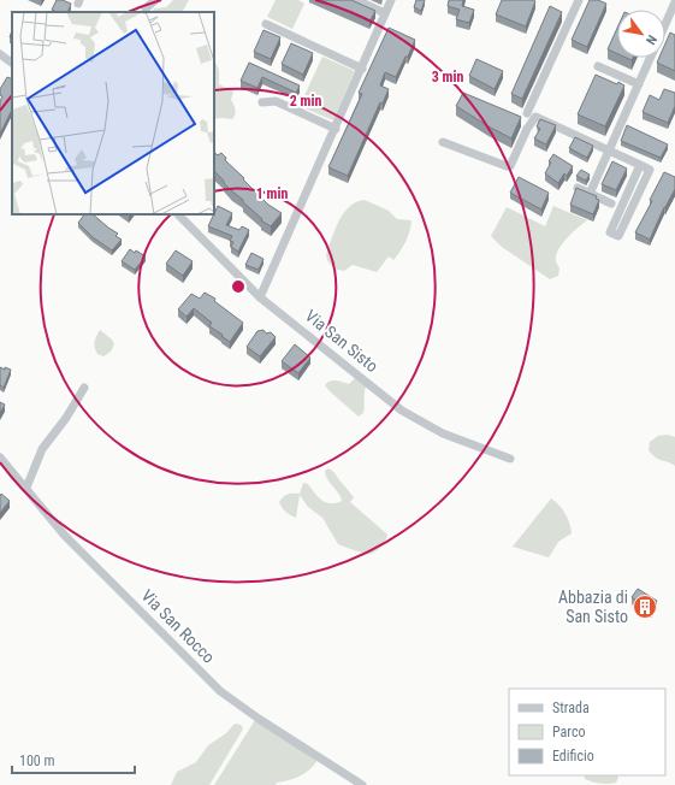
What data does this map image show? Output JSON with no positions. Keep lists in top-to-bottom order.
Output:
{
  "streets": {
    "street": ["Via San Sisto", "Via San Rocco"]
  },
  "places": {
    "building": ["Abbazia di San Sisto"]
  },
  "legend": ["Strada", "Parco", "Edificio"],
  "scale_bar": "100 m",
  "north": "bottom right",
  "rings": ["3 min", "2 min", "1 min"]
}
